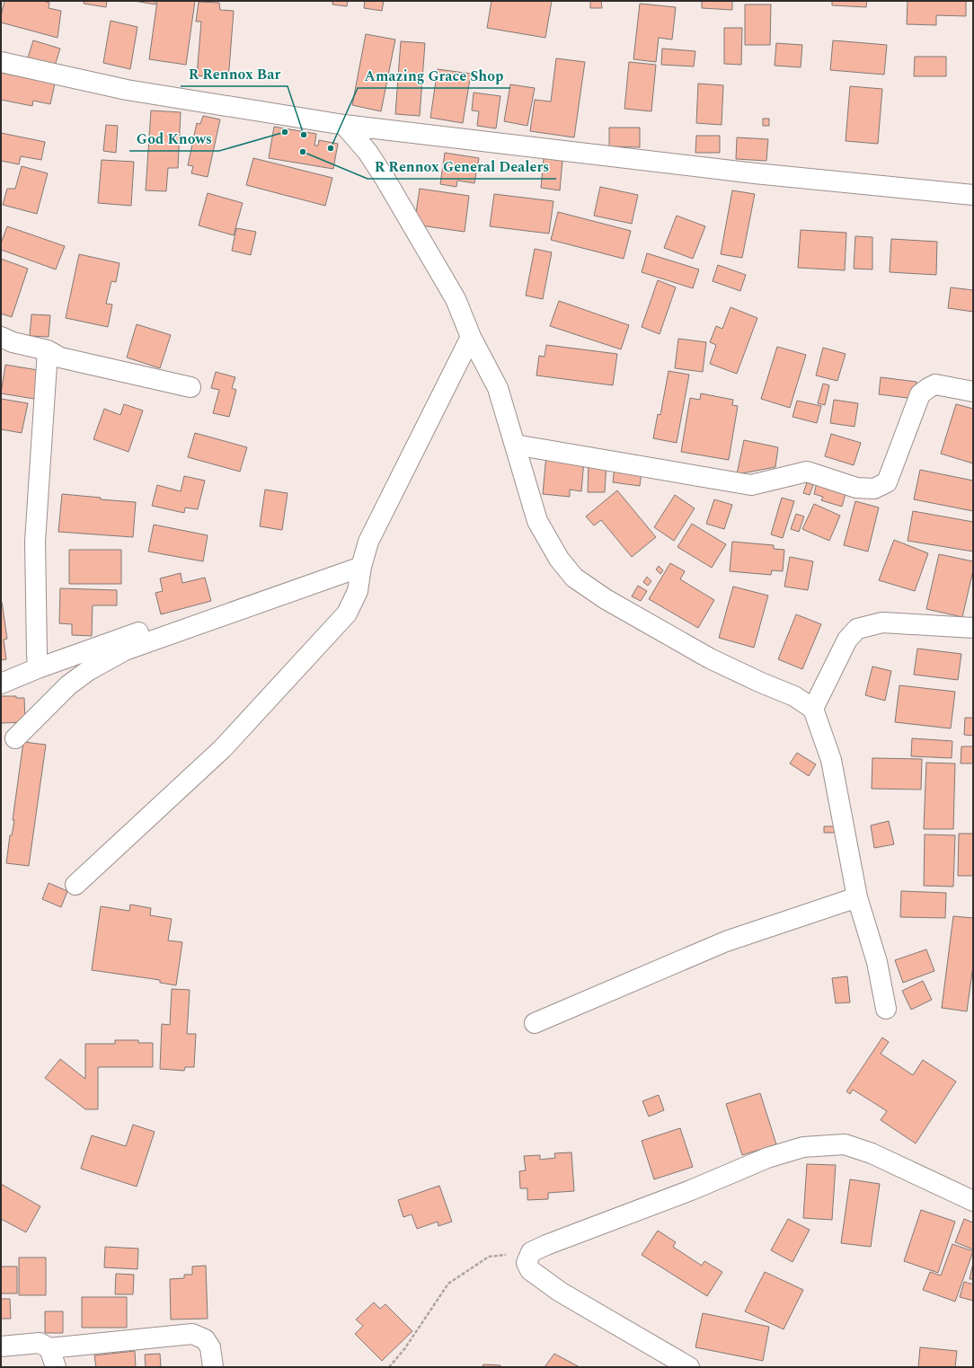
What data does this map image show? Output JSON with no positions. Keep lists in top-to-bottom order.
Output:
{
  "places": [
    "God Knows",
    "R Rennox Bar",
    "Amazing Grace Shop",
    "R Rennox General Dealers"
  ]
}
